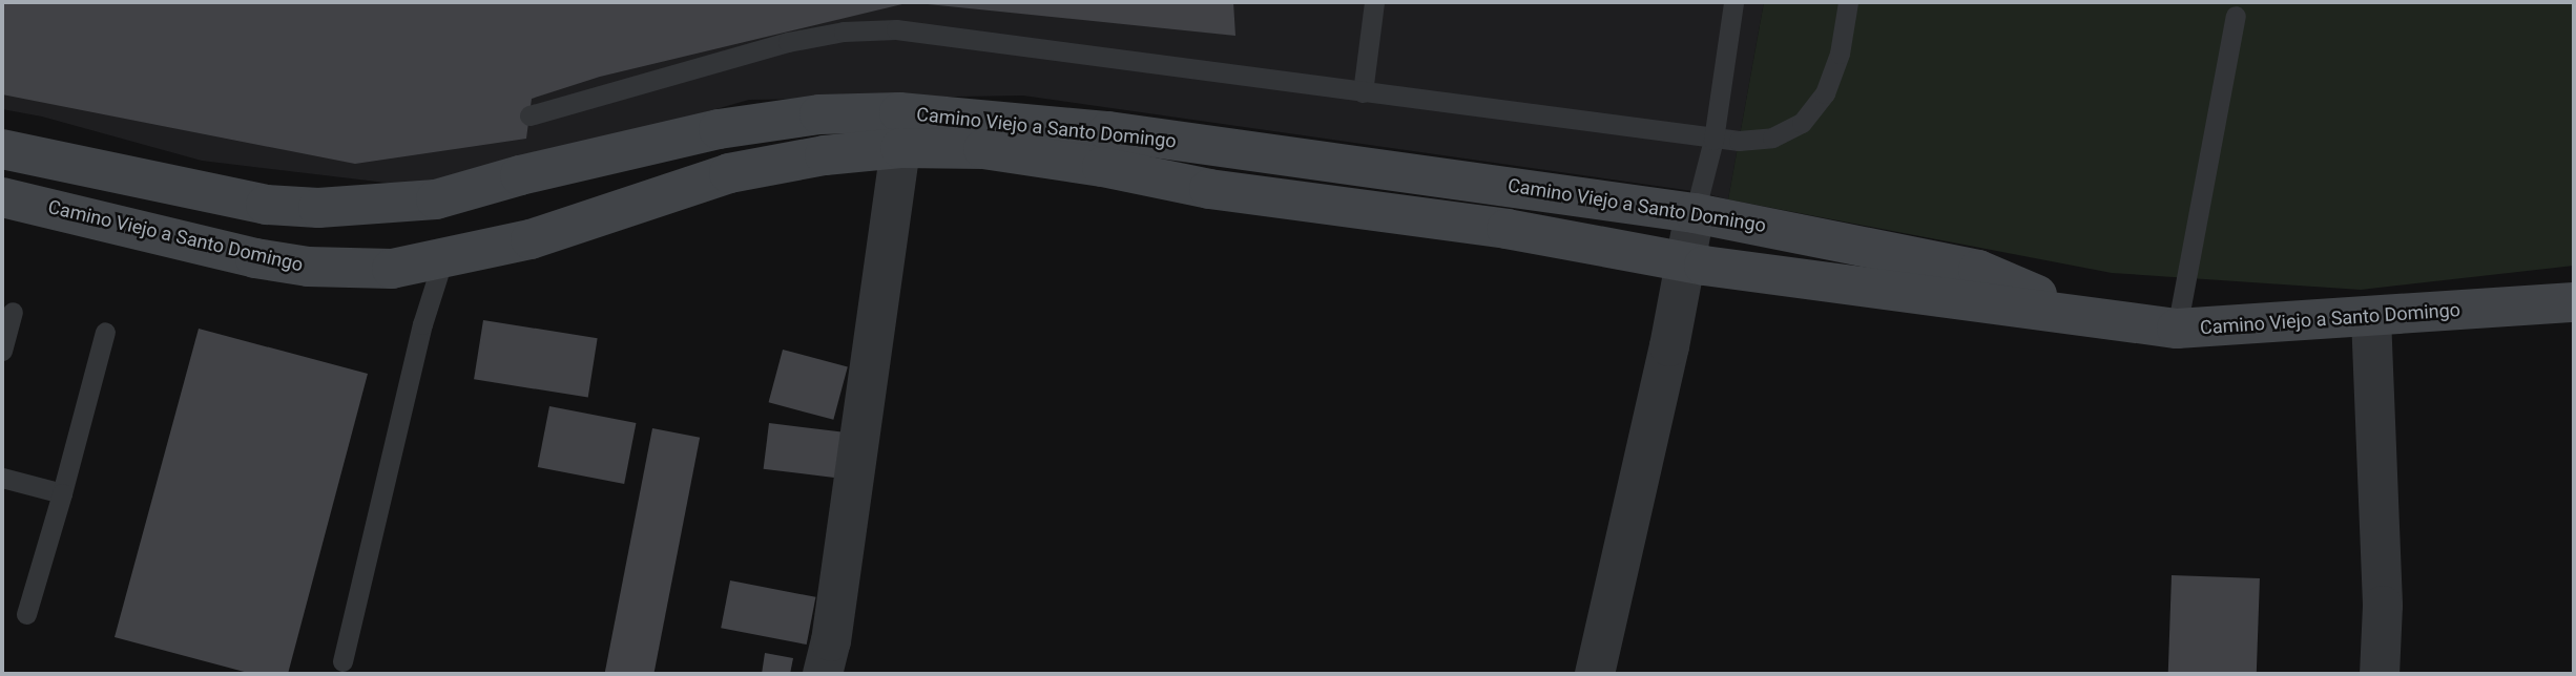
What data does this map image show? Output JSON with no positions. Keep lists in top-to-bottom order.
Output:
{
  "streets": {
    "street": ["Camino Viejo a Santo Domingo"]
  }
}
